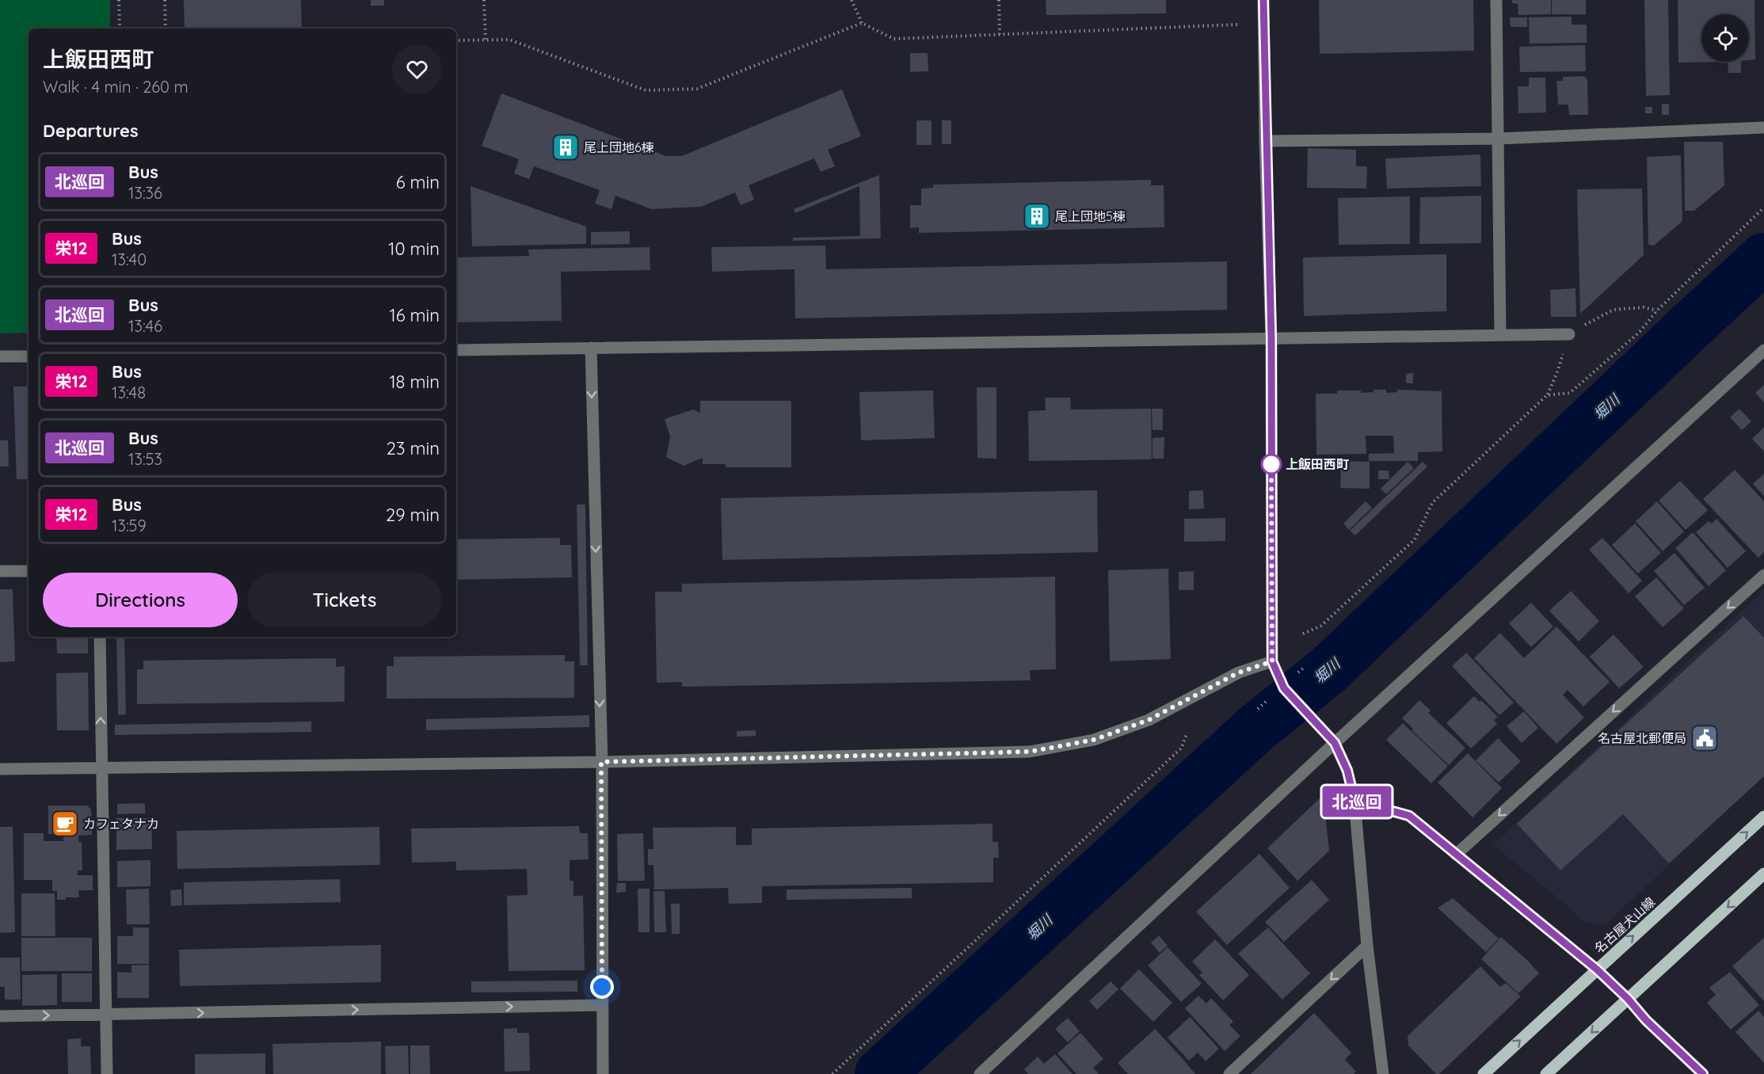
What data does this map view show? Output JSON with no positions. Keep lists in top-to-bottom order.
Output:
{
  "streets": {
    "main road": ["名古屋犬山線"]
  },
  "water": ["堀川"],
  "places": {
    "building": ["尾上団地6棟", "尾上団地5棟"],
    "other": ["上飯田西町"],
    "public building": ["名古屋北郵便局"],
    "cafe": ["カフェタナカ"]
  },
  "lines": ["bus line 北巡回"],
  "page": {
    "on_map": "北巡回",
    "heading": [
      ["上飯田西町", "Walk · 4 min · 260 m"],
      "Departures"
    ],
    "list": [
      {
        "mark": "北巡回",
        "name": "Bus",
        "note": "13:36",
        "value": "6 min"
      },
      {
        "mark": "栄12",
        "name": "Bus",
        "note": "13:40",
        "value": "10 min"
      },
      {
        "mark": "北巡回",
        "name": "Bus",
        "note": "13:46",
        "value": "16 min"
      },
      {
        "mark": "栄12",
        "name": "Bus",
        "note": "13:48",
        "value": "18 min"
      },
      {
        "mark": "北巡回",
        "name": "Bus",
        "note": "13:53",
        "value": "23 min"
      },
      {
        "mark": "栄12",
        "name": "Bus",
        "note": "13:59",
        "value": "29 min"
      }
    ],
    "buttons": ["Directions", "Tickets"]
  }
}
